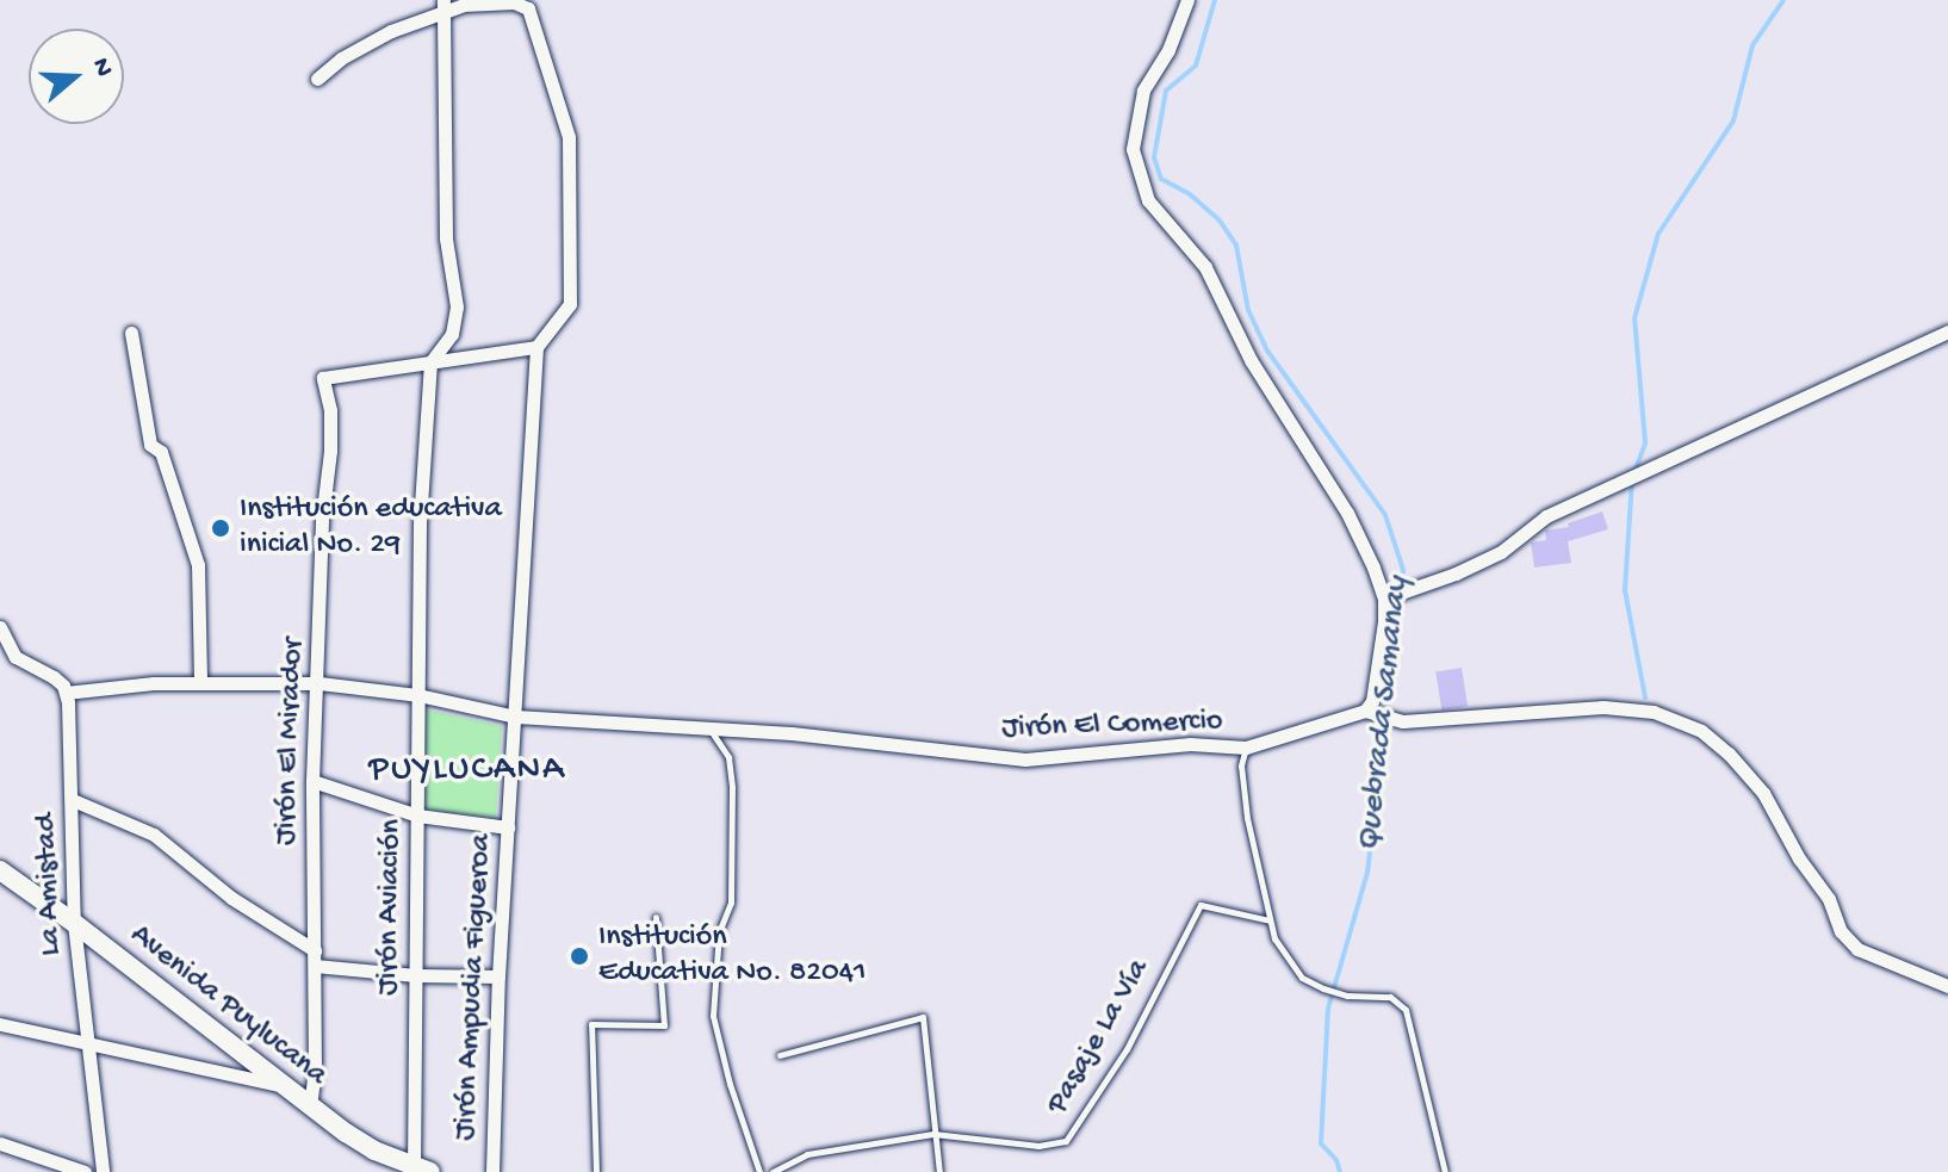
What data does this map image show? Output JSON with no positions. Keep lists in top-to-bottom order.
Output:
{
  "streets": {
    "main road": ["Avenida Puylucana"],
    "street": [
      "Jirón El Comercio",
      "Jirón El Mirador",
      "La Amistad",
      "Jirón Aviación",
      "Jirón Ampudia Figueroa"
    ],
    "lane": ["Pasaje La Vía"]
  },
  "crossings": [
    ["Jirón El Comercio", "Jirón Aviación"],
    ["Jirón El Comercio", "Jirón Ampudia Figueroa"],
    ["Jirón El Mirador", "Jirón Aviación"],
    ["Jirón El Mirador", "Avenida Puylucana"],
    ["La Amistad", "Avenida Puylucana"],
    ["Jirón Aviación", "Avenida Puylucana"]
  ],
  "districts": ["PUYLUCANA"],
  "water": ["Quebrada Samanay"],
  "places": ["Institución educativa inicial No. 29", "Institución Educativa No. 82041"],
  "north": "right"
}
